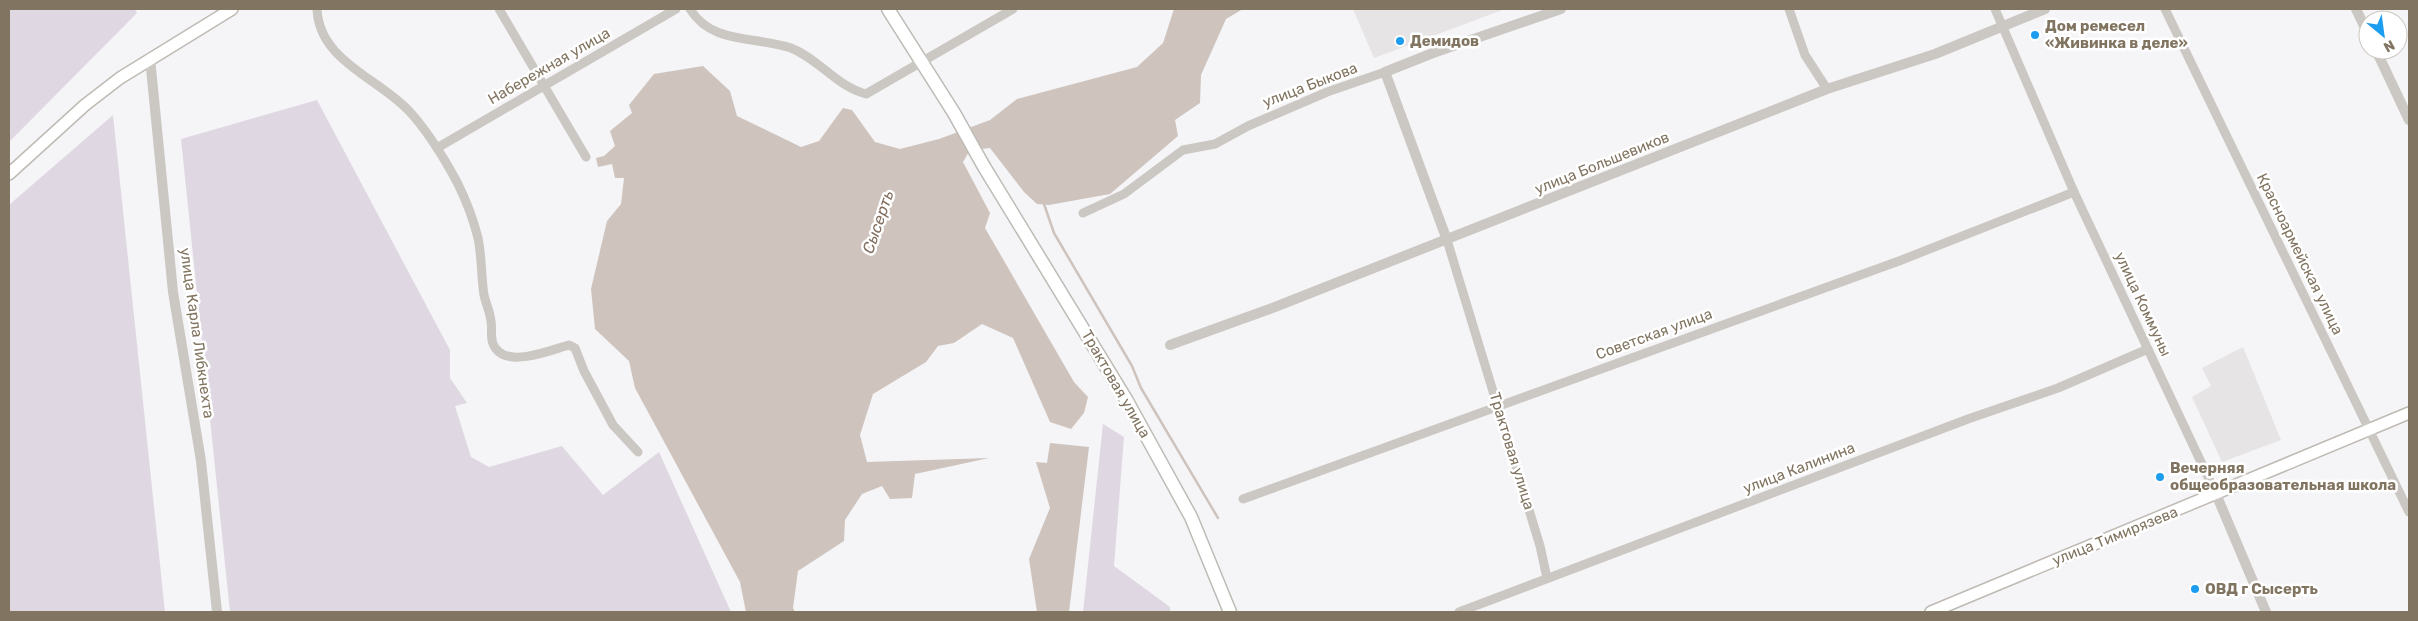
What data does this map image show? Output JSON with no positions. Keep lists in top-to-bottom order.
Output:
{
  "streets": {
    "main road": ["Трактовая улица", "улица Тимирязева"],
    "street": [
      "Набережная улица",
      "улица Быкова",
      "улица Большевиков",
      "Красноармейская улица",
      "улица Коммуны",
      "улица Карла Либкнехта",
      "Советская улица",
      "улица Калинина"
    ]
  },
  "crossings": [
    ["улица Большевиков", "улица Коммуны"],
    ["улица Большевиков", "Трактовая улица"],
    ["Красноармейская улица", "улица Тимирязева"],
    ["улица Коммуны", "Советская улица"],
    ["улица Коммуны", "улица Калинина"],
    ["улица Коммуны", "улица Тимирязева"],
    ["Советская улица", "Трактовая улица"],
    ["Трактовая улица", "улица Калинина"]
  ],
  "water": ["Сысерть"],
  "places": [
    "Дом ремесел «Живинка в деле»",
    "Демидов",
    "Вечерняя общеобразовательная школа",
    "ОВД г Сысерть"
  ],
  "north": "bottom right"
}
